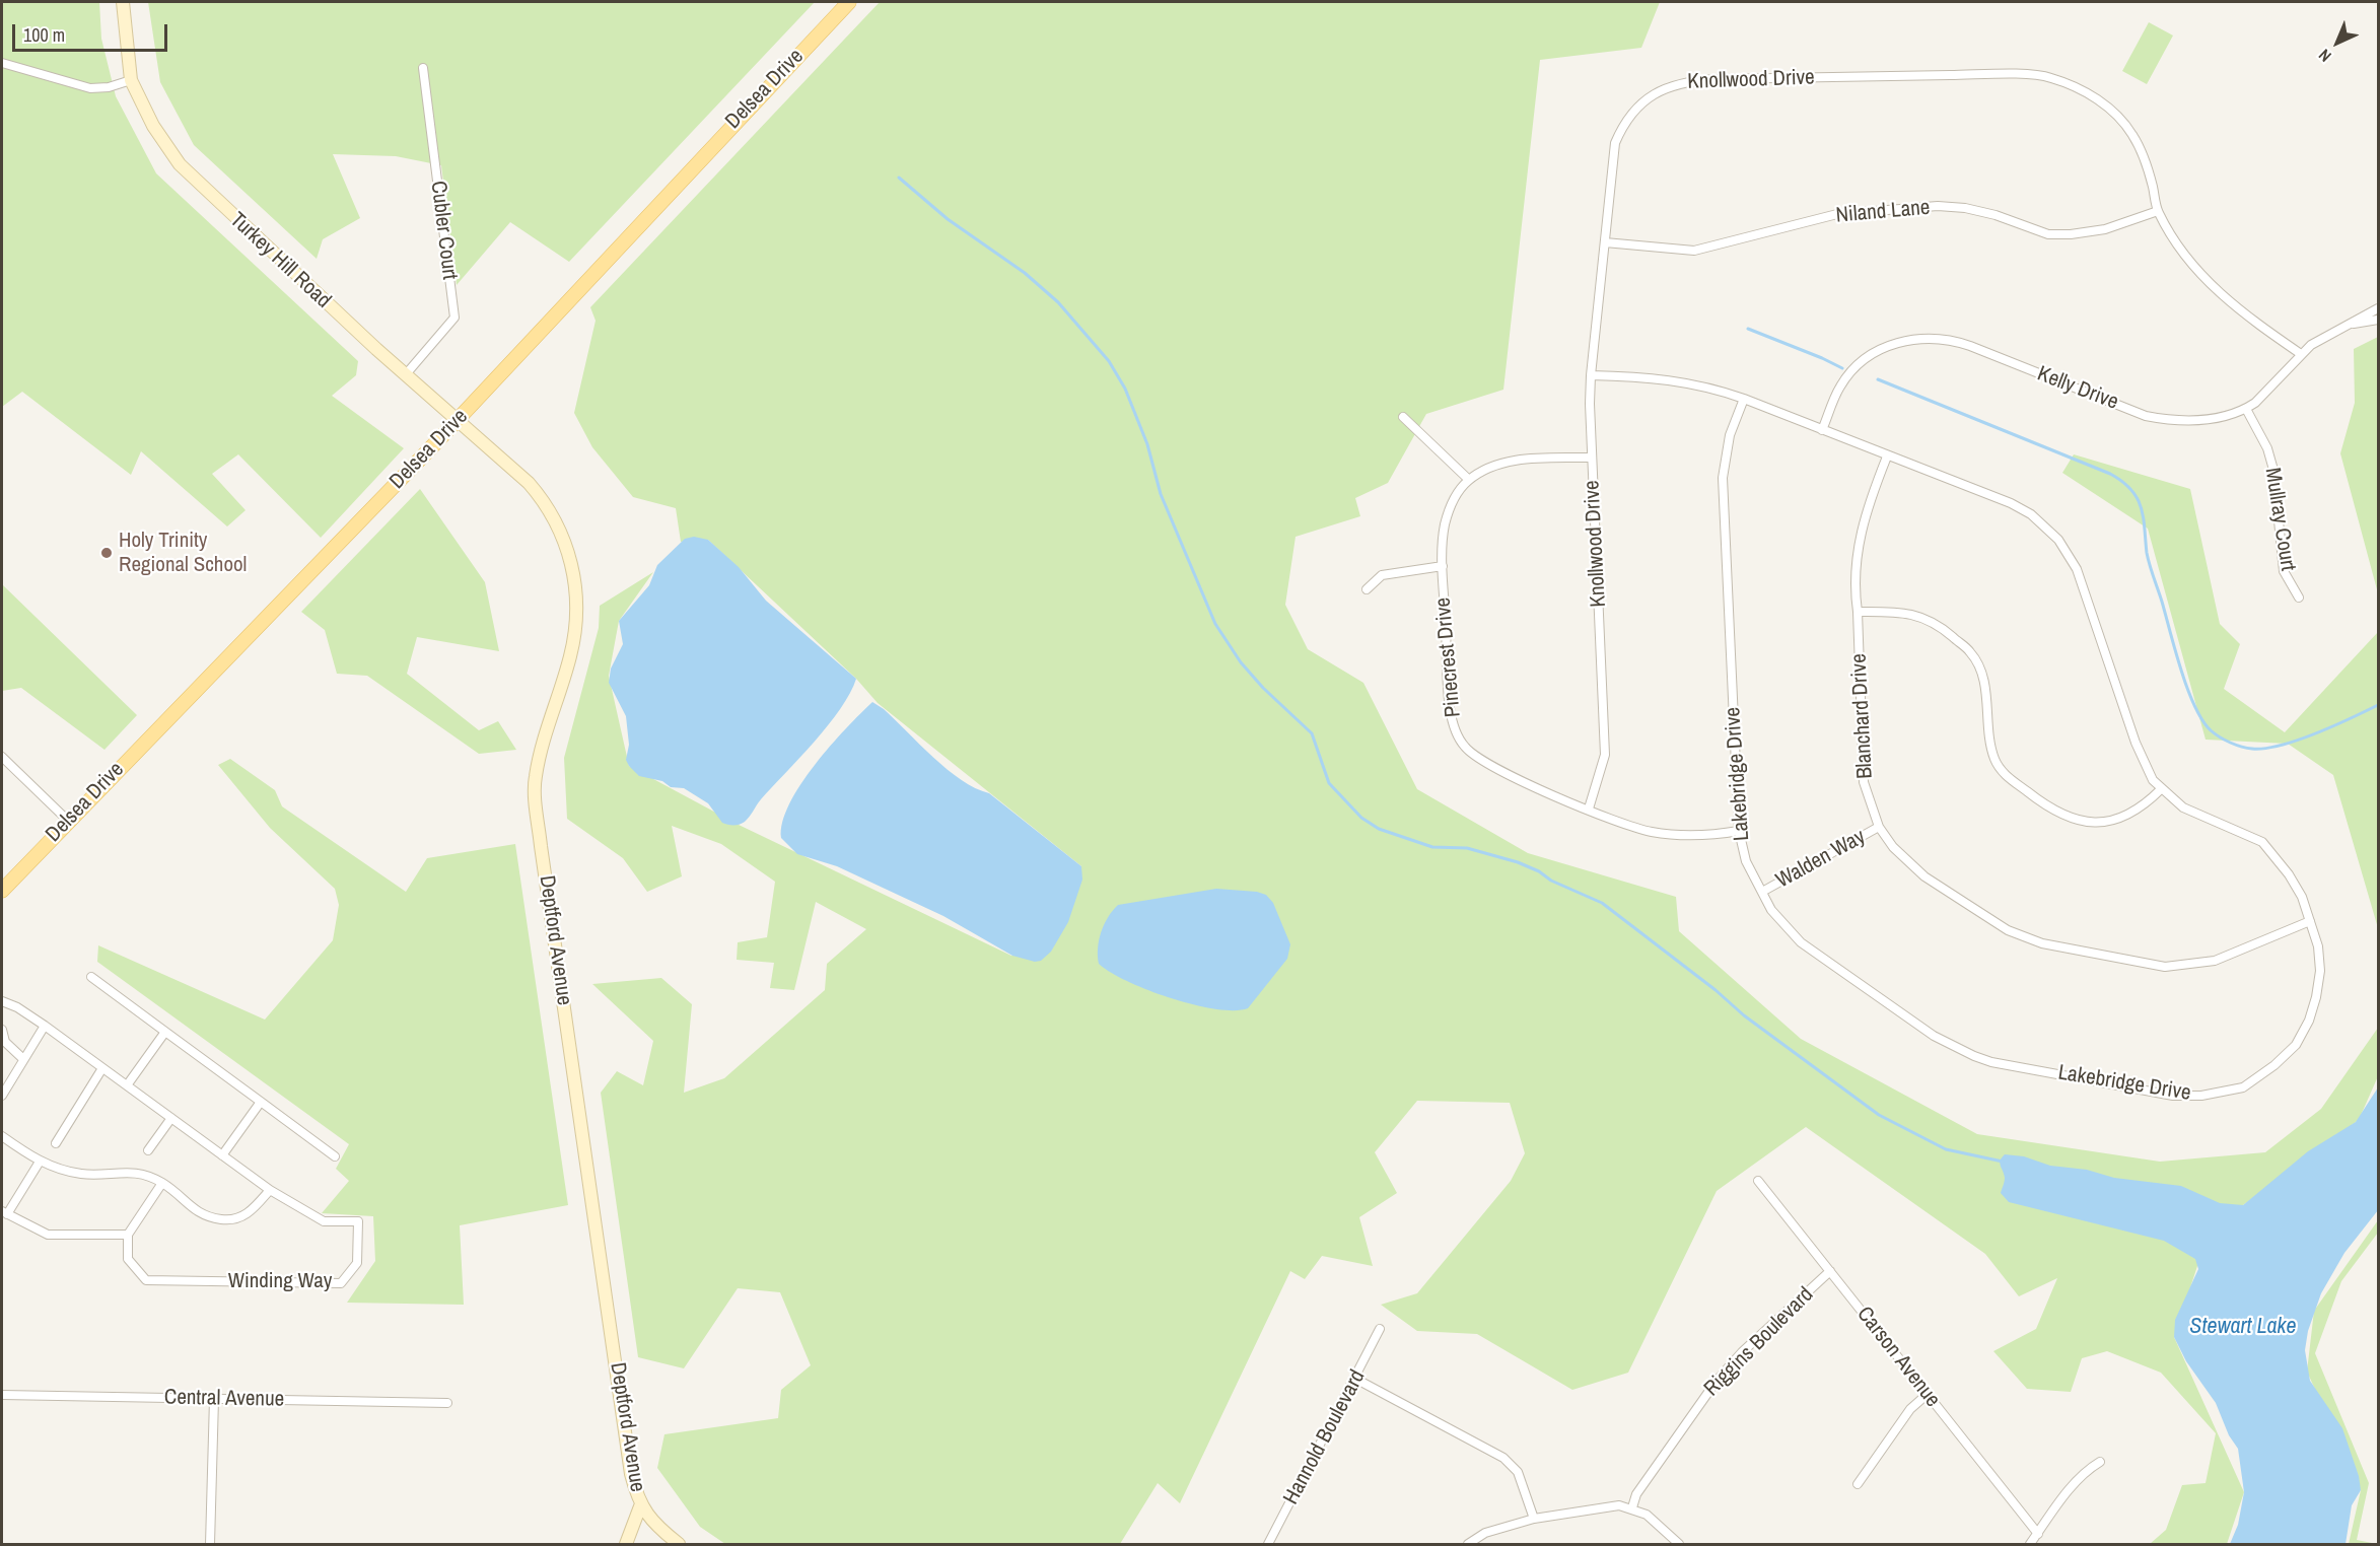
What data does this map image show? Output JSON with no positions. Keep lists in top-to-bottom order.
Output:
{
  "streets": {
    "main road": ["Delsea Drive"],
    "street": [
      "Knollwood Drive",
      "Niland Lane",
      "Cubler Court",
      "Turkey Hill Road",
      "Kelly Drive",
      "Mullray Court",
      "Pinecrest Drive",
      "Blanchard Drive",
      "Lakebridge Drive",
      "Walden Way",
      "Deptford Avenue",
      "Winding Way",
      "Riggins Boulevard",
      "Carson Avenue",
      "Central Avenue",
      "Hannold Boulevard"
    ]
  },
  "crossings": [
    ["Knollwood Drive", "Niland Lane"],
    ["Knollwood Drive", "Kelly Drive"],
    ["Knollwood Drive", "Pinecrest Drive"],
    ["Knollwood Drive", "Lakebridge Drive"],
    ["Delsea Drive", "Turkey Hill Road"],
    ["Delsea Drive", "Deptford Avenue"],
    ["Cubler Court", "Turkey Hill Road"],
    ["Turkey Hill Road", "Deptford Avenue"],
    ["Kelly Drive", "Mullray Court"],
    ["Kelly Drive", "Lakebridge Drive"],
    ["Pinecrest Drive", "Lakebridge Drive"],
    ["Blanchard Drive", "Lakebridge Drive"],
    ["Blanchard Drive", "Walden Way"],
    ["Lakebridge Drive", "Walden Way"],
    ["Riggins Boulevard", "Carson Avenue"]
  ],
  "water": ["Stewart Lake"],
  "places": ["Holy Trinity Regional School"],
  "scale_bar": "100 m",
  "north": "bottom left"
}
